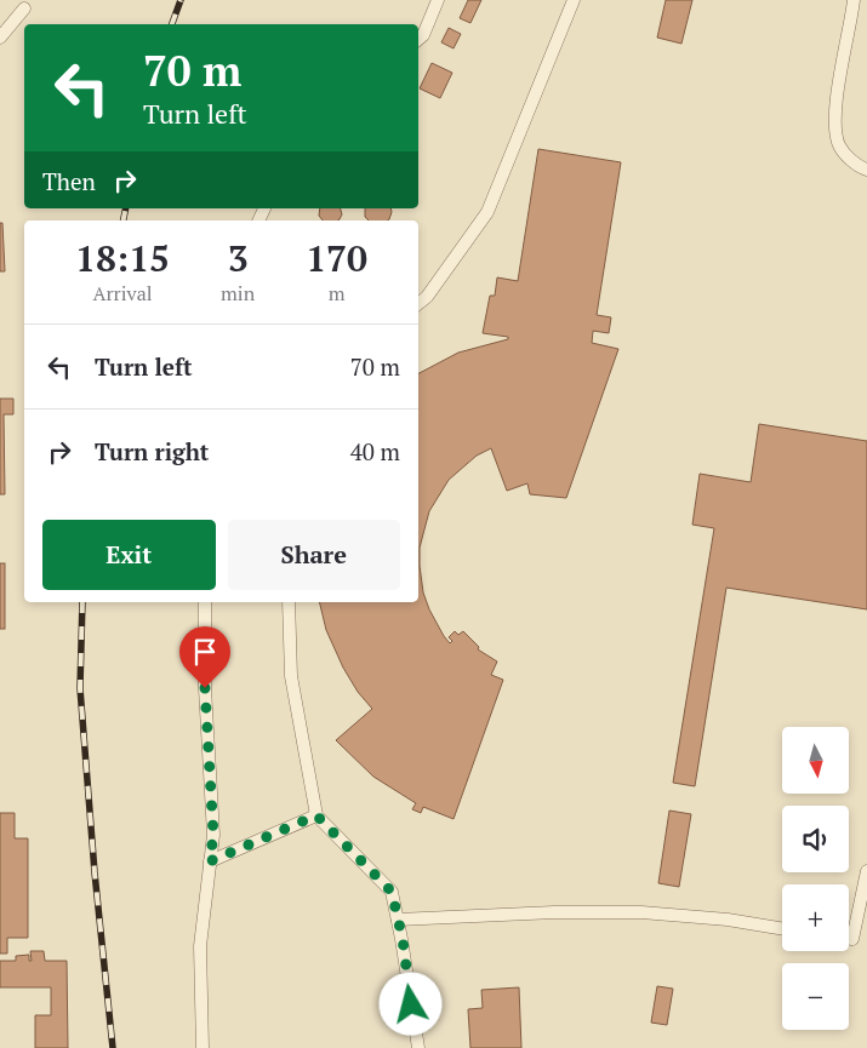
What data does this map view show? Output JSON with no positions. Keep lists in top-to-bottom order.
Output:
{
  "north": "bottom",
  "page": {
    "turn": ["70 m", "Turn left"],
    "then": "Then",
    "eta": [
      "18:15",
      "Arrival",
      "3",
      "min",
      "170",
      "m"
    ],
    "list": [
      {
        "name": "Turn left",
        "value": "70 m"
      },
      {
        "name": "Turn right",
        "value": "40 m"
      }
    ],
    "buttons": ["Exit", "Share"],
    "map_buttons": ["+", "−"]
  }
}
